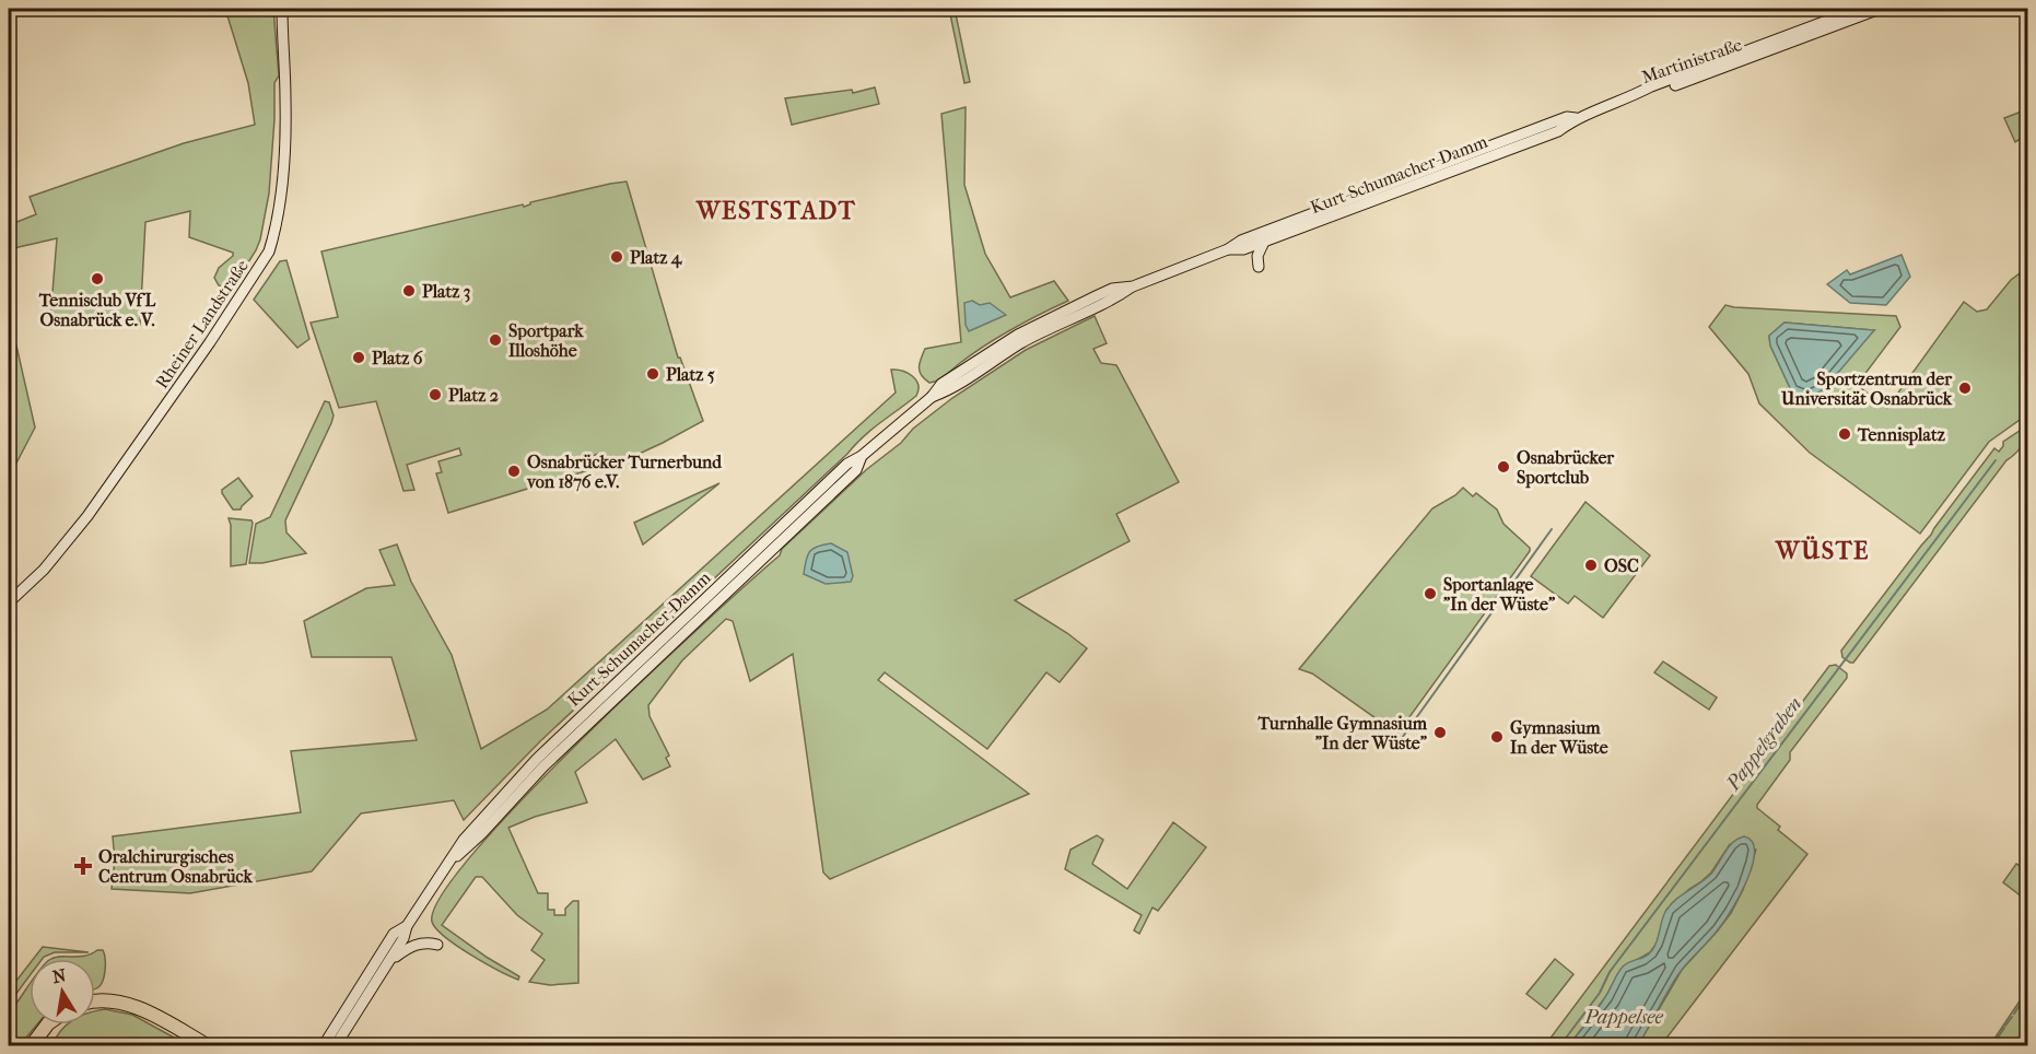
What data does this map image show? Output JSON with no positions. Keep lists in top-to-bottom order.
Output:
{
  "streets": {
    "main road": ["Martinistraße", "Kurt-Schumacher-Damm", "Rheiner Landstraße"]
  },
  "crossings": [
    ["Martinistraße", "Kurt-Schumacher-Damm"]
  ],
  "districts": ["WESTSTADT", "WÜSTE"],
  "water": ["Pappelgraben", "Pappelsee"],
  "places": {
    "other": [
      "Platz 4",
      "Tennisclub VfL Osnabrück e. V.",
      "Platz 3",
      "Sportpark Illoshöhe",
      "Platz 6",
      "Platz 5",
      "Sportzentrum der Universität Osnabrück",
      "Platz 2",
      "Tennisplatz",
      "Osnabrücker Sportclub",
      "Osnabrücker Turnerbund von 1876 e.V.",
      "OSC",
      "Sportanlage \"In der Wüste\"",
      "Turnhalle Gymnasium \"In der Wüste\"",
      "Gymnasium In der Wüste"
    ],
    "health": ["Oralchirurgisches Centrum Osnabrück"]
  },
  "north": "top"
}
